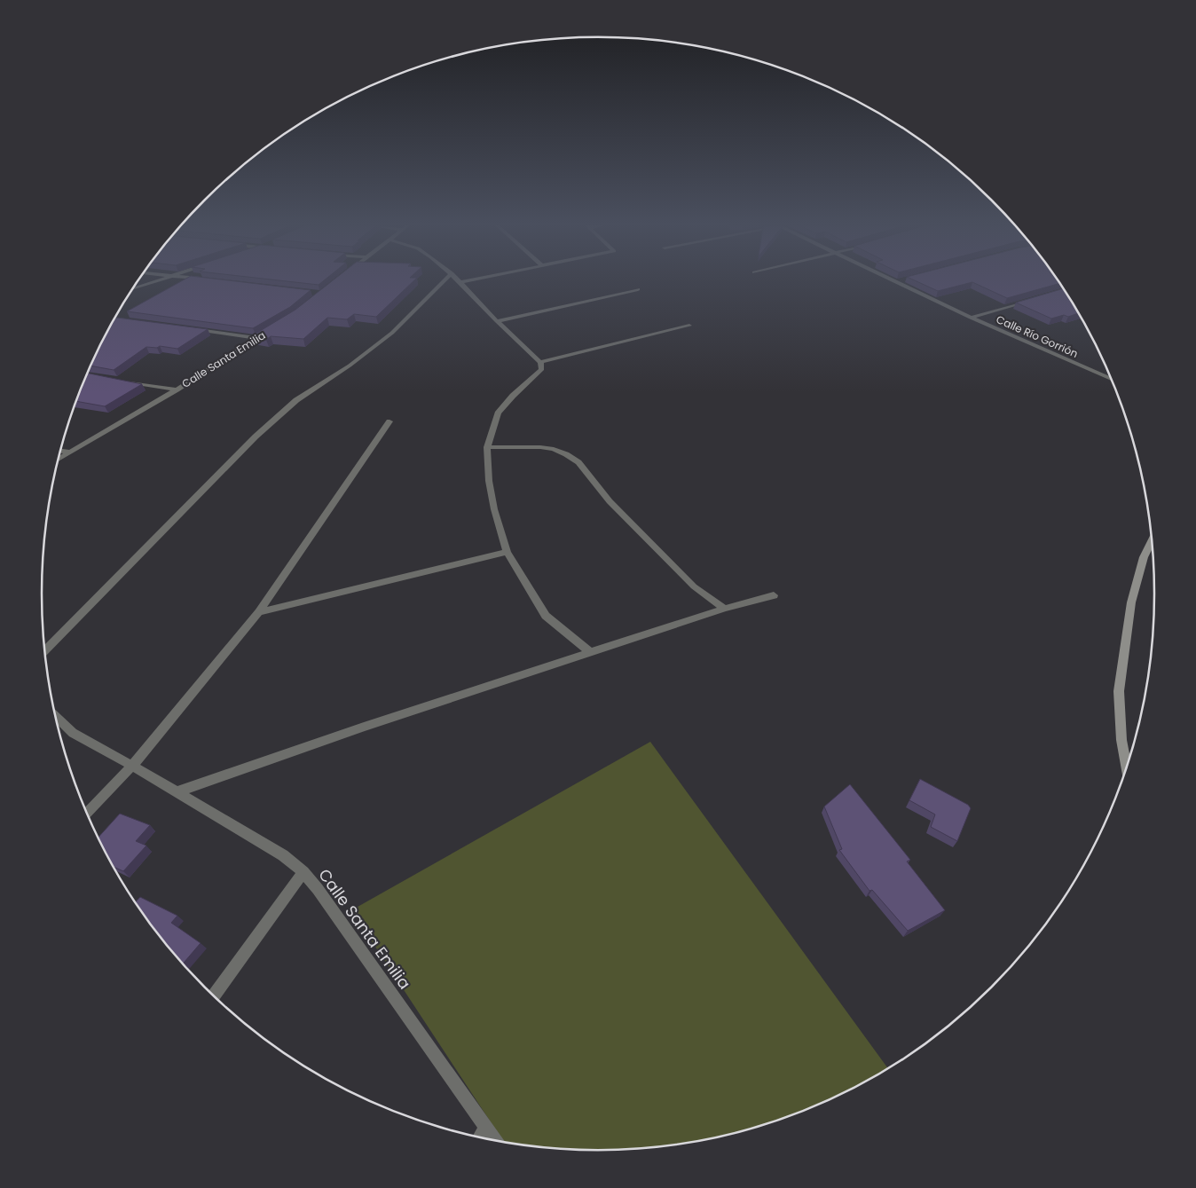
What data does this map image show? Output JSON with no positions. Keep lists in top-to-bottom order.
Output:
{
  "streets": {
    "street": ["Calle Río Gorrión", "Calle Santa Emilia"]
  }
}
